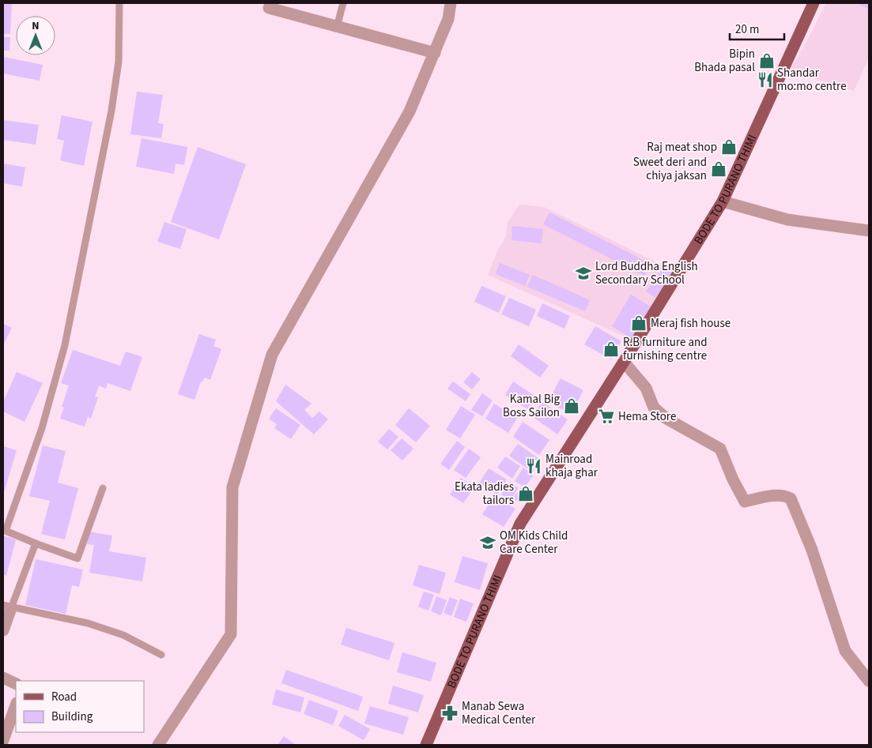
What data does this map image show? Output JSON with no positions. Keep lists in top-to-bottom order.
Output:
{
  "streets": {
    "main road": ["BODE TO PURANO THIMI"]
  },
  "places": {
    "shop": [
      "Bipin Bhada pasal",
      "Raj meat shop",
      "Sweet deri and chiya jaksan",
      "Meraj fish house",
      "R.B furniture and furnishing centre",
      "Kamal Big Boss Sailon",
      "Ekata ladies tailors"
    ],
    "restaurant": ["Shandar mo:mo centre", "Mainroad khaja ghar"],
    "school or university": ["Lord Buddha English Secondary School", "OM Kids Child Care Center"],
    "supermarket": ["Hema Store"],
    "pharmacy": ["Manab Sewa Medical Center"]
  },
  "legend": ["Road", "Building"],
  "scale_bar": "20 m",
  "north": "top"
}
